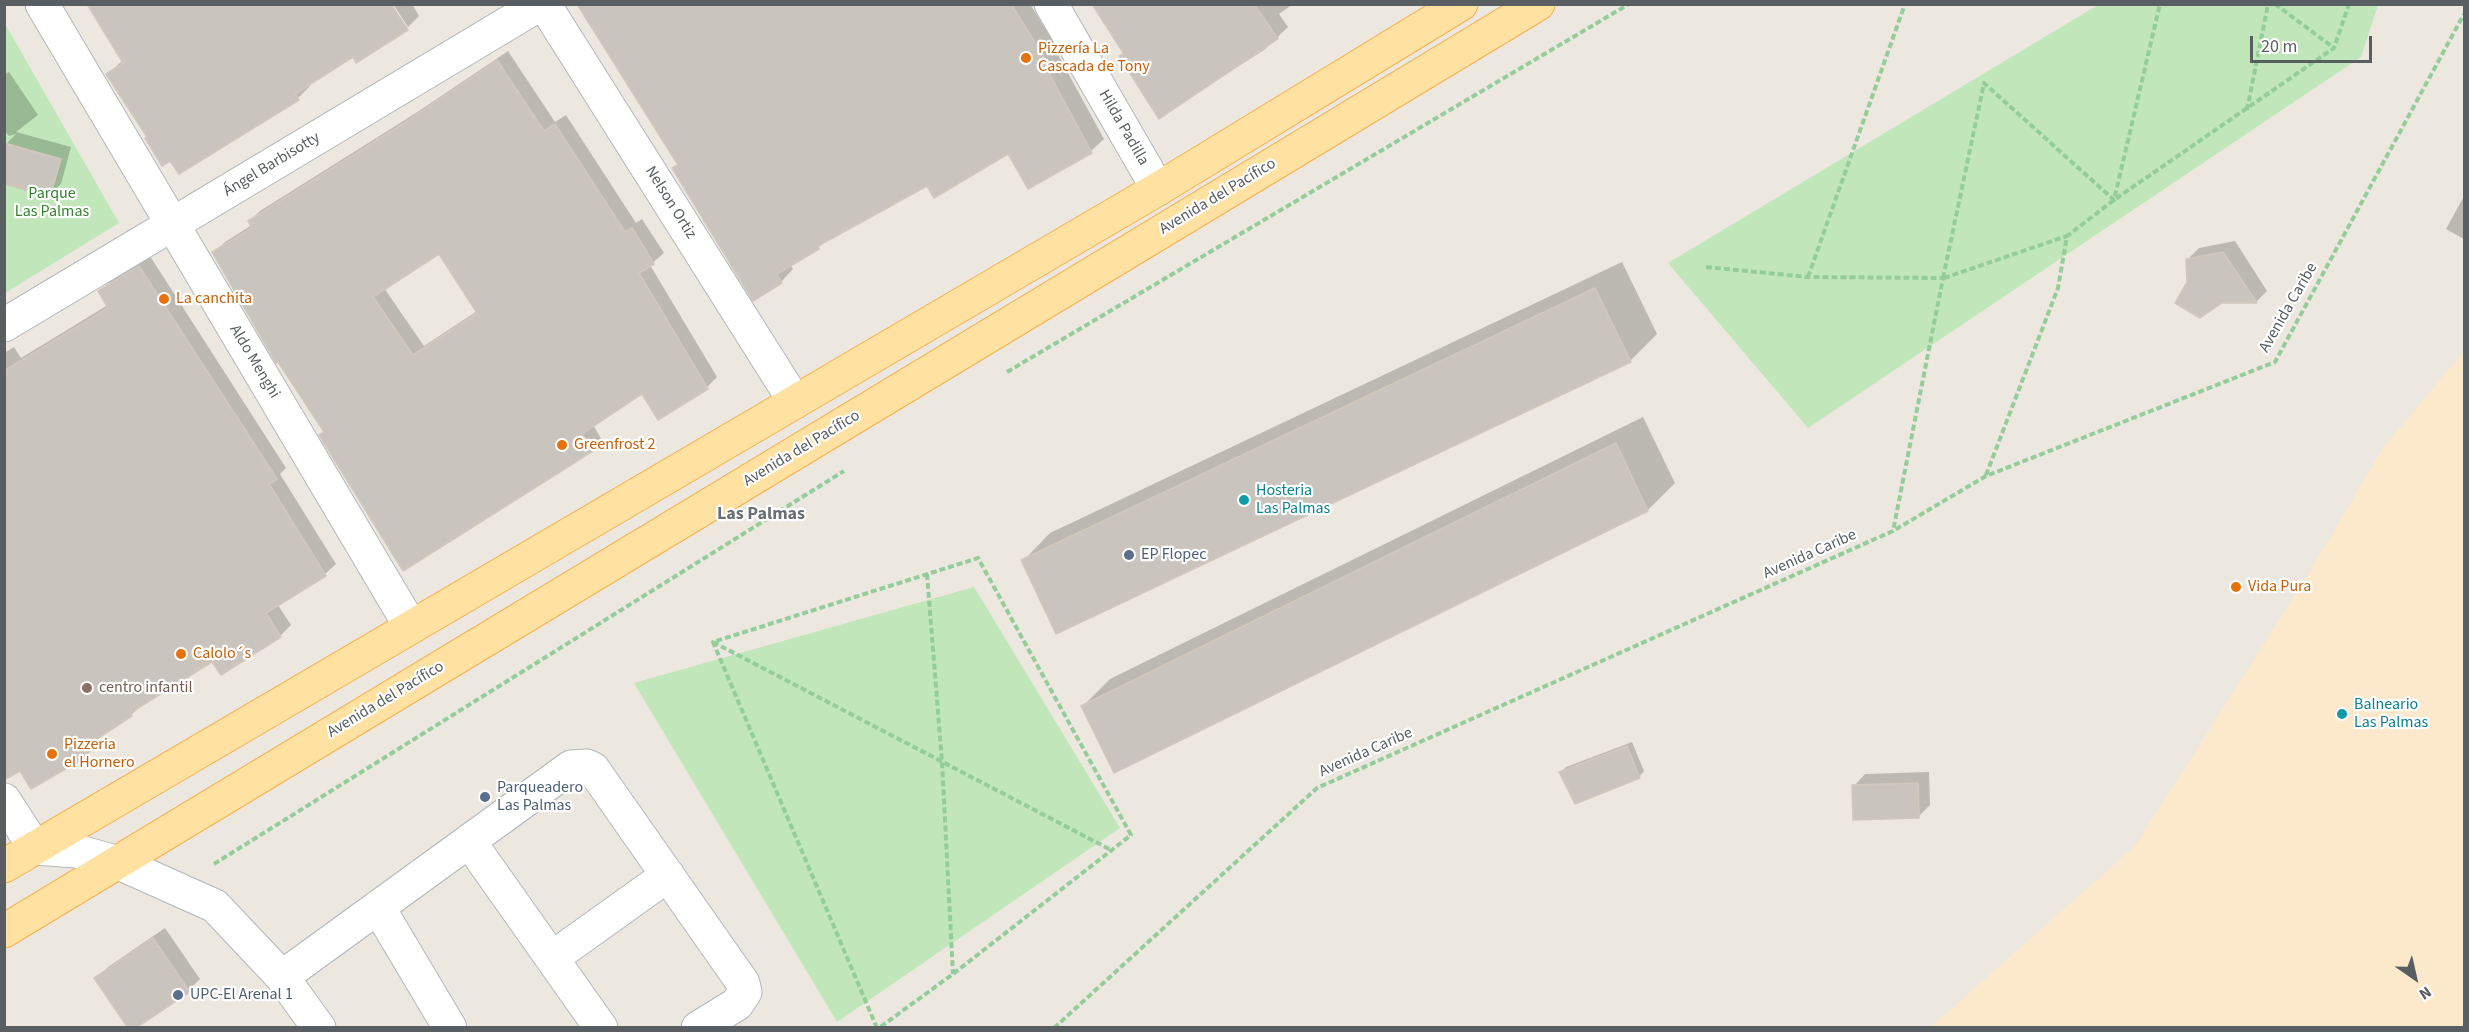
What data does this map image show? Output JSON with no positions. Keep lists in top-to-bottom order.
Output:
{
  "streets": {
    "main road": ["Avenida del Pacífico"],
    "street": [
      "Hilda Padilla",
      "Ángel Barbisotty",
      "Nelson Ortiz",
      "Aldo Menghi"
    ],
    "path": ["Avenida Caribe"]
  },
  "crossings": [
    ["Ángel Barbisotty", "Aldo Menghi"]
  ],
  "districts": ["Las Palmas"],
  "parks": ["Parque Las Palmas"],
  "places": [
    "Pizzería La Cascada de Tony",
    "La canchita",
    "Greenfrost 2",
    "Hosteria Las Palmas",
    "EP Flopec",
    "Vida Pura",
    "Calolo´s",
    "centro infantil",
    "Balneario Las Palmas",
    "Pizzeria el Hornero",
    "Parqueadero Las Palmas",
    "UPC-El Arenal 1"
  ],
  "scale_bar": "20 m",
  "north": "bottom right"
}
